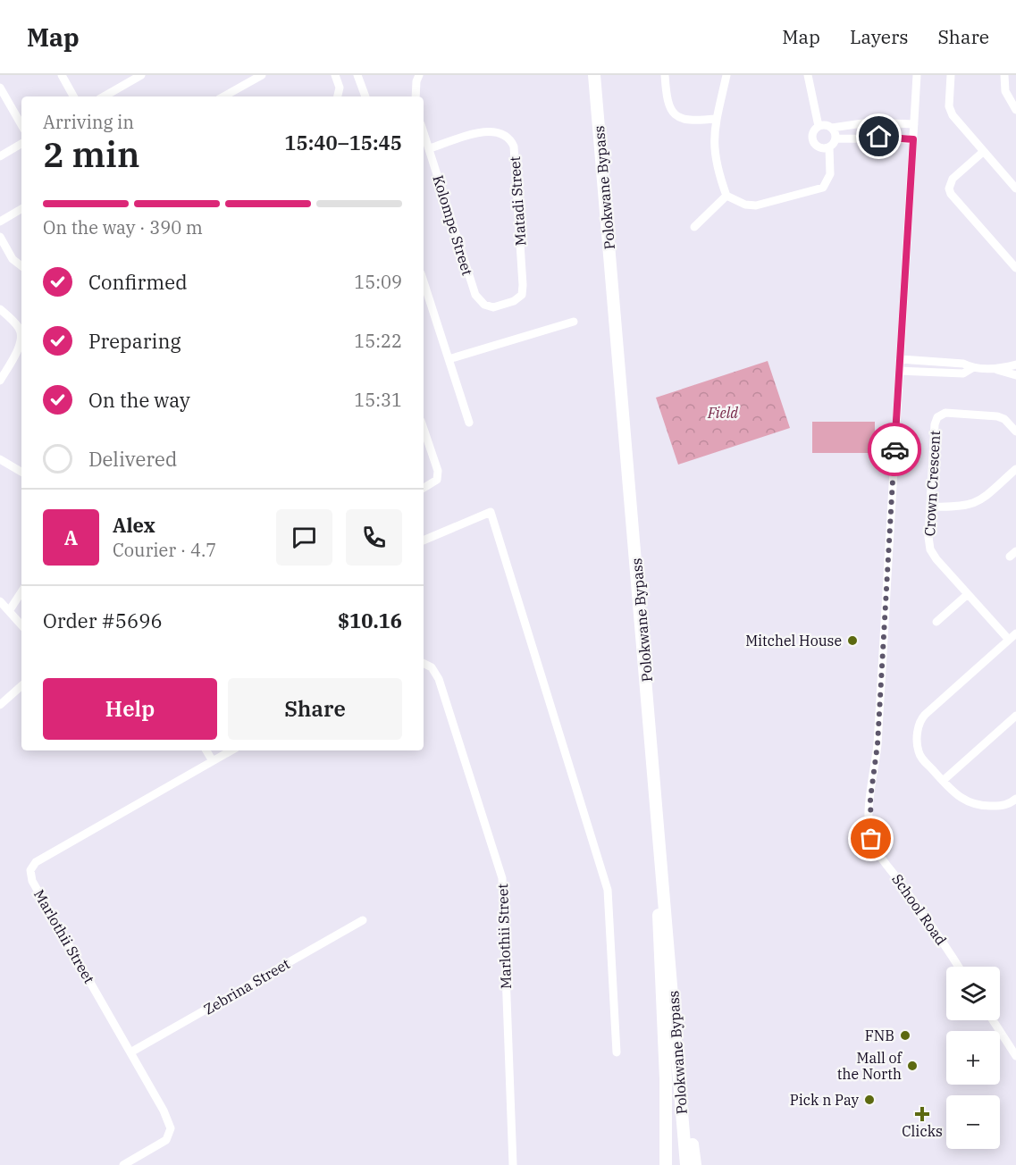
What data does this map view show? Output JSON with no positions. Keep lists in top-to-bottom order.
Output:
{
  "streets": {
    "highway": ["Polokwane Bypass"],
    "street": [
      "Matadi Street",
      "Kolompe Street",
      "Crown Crescent",
      "School Road",
      "Marlothii Street",
      "Zebrina Street"
    ]
  },
  "crossings": [
    ["Matadi Street", "Kolompe Street"],
    ["Marlothii Street", "Zebrina Street"]
  ],
  "parks": ["Field"],
  "places": {
    "other": [
      "Mitchel House",
      "FNB",
      "Mall of the North",
      "Pick n Pay"
    ],
    "health": ["Clicks"]
  },
  "page": {
    "header": "Map",
    "nav": ["Map", "Layers", "Share"],
    "heading": ["2 min", "Arriving in", "15:40–15:45"],
    "panel": [
      "Alex",
      "Courier · 4.7",
      "Order #5696",
      "$10.16"
    ],
    "bar": "On the way · 390 m",
    "list": [
      ["Confirmed", "15:09"],
      ["Preparing", "15:22"],
      ["On the way", "15:31"],
      "Delivered"
    ],
    "round": "A",
    "buttons": ["Help", "Share"],
    "map_buttons": ["+", "−"]
  }
}
